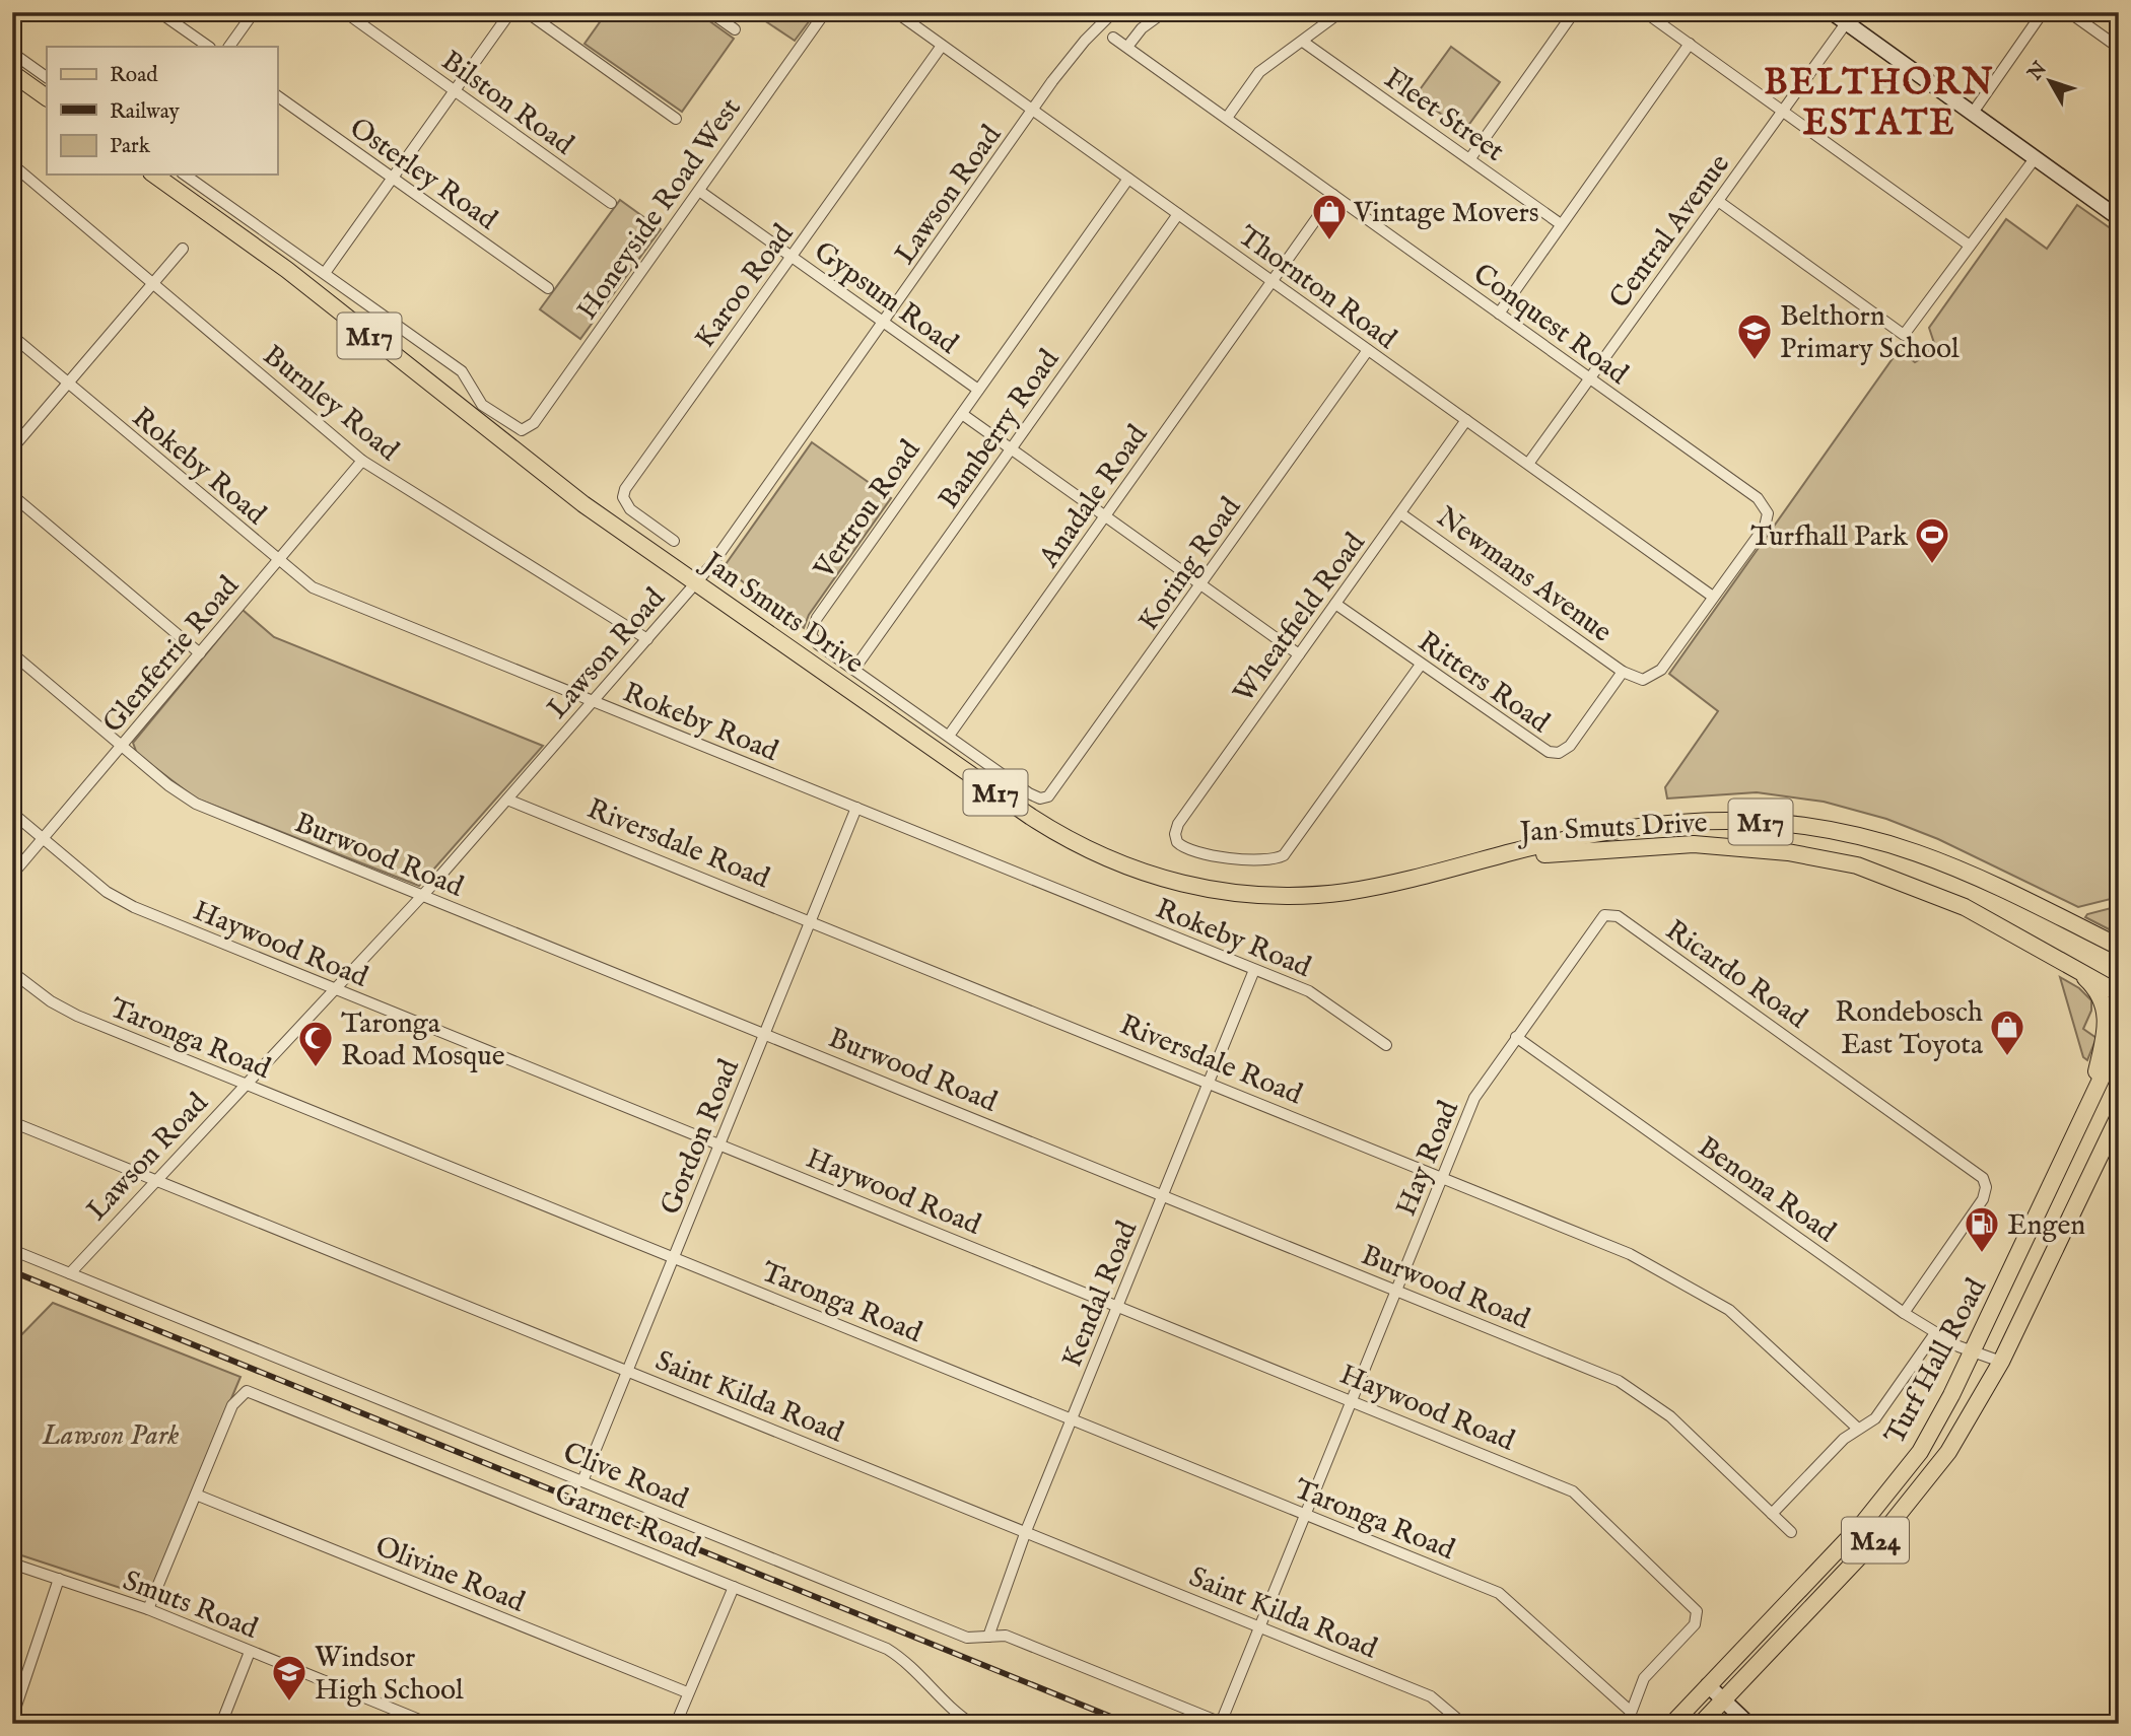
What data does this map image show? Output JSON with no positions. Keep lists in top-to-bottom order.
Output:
{
  "streets": {
    "main road": [
      "M17",
      "Jan Smuts Drive",
      "Turf Hall Road",
      "M24"
    ],
    "street": [
      "Bilston Road",
      "Fleet Street",
      "Osterley Road",
      "Lawson Road",
      "Honeyside Road West",
      "Central Avenue",
      "Karoo Road",
      "Thornton Road",
      "Gypsum Road",
      "Conquest Road",
      "Burnley Road",
      "Bamberry Road",
      "Rokeby Road",
      "Anadale Road",
      "Vertrou Road",
      "Koring Road",
      "Newmans Avenue",
      "Wheatfield Road",
      "Glenferrie Road",
      "Ritters Road",
      "Riversdale Road",
      "Burwood Road",
      "Haywood Road",
      "Ricardo Road",
      "Taronga Road",
      "Gordon Road",
      "Hay Road",
      "Benona Road",
      "Kendal Road",
      "Saint Kilda Road",
      "Clive Road",
      "Garnet Road",
      "Olivine Road",
      "Smuts Road"
    ]
  },
  "crossings": [
    ["Lawson Road", "Thornton Road"],
    ["Lawson Road", "Gypsum Road"],
    ["Lawson Road", "Burnley Road"],
    ["Lawson Road", "Rokeby Road"],
    ["Lawson Road", "Jan Smuts Drive"],
    ["Lawson Road", "Riversdale Road"],
    ["Lawson Road", "Burwood Road"],
    ["Lawson Road", "Haywood Road"],
    ["Lawson Road", "Taronga Road"],
    ["Lawson Road", "Saint Kilda Road"],
    ["Lawson Road", "Clive Road"],
    ["Honeyside Road West", "Gypsum Road"],
    ["Central Avenue", "Thornton Road"],
    ["Central Avenue", "Conquest Road"],
    ["Karoo Road", "Thornton Road"],
    ["Karoo Road", "Gypsum Road"],
    ["Thornton Road", "Conquest Road"],
    ["Thornton Road", "Bamberry Road"],
    ["Thornton Road", "Anadale Road"],
    ["Thornton Road", "Vertrou Road"],
    ["Thornton Road", "Koring Road"],
    ["Thornton Road", "Wheatfield Road"],
    ["Gypsum Road", "Vertrou Road"],
    ["Conquest Road", "Anadale Road"],
    ["Conquest Road", "Newmans Avenue"],
    ["Conquest Road", "Ritters Road"],
    ["Burnley Road", "Glenferrie Road"],
    ["Bamberry Road", "Vertrou Road"],
    ["Rokeby Road", "Glenferrie Road"],
    ["Rokeby Road", "Gordon Road"],
    ["Rokeby Road", "Kendal Road"],
    ["Anadale Road", "Vertrou Road"],
    ["Vertrou Road", "Koring Road"],
    ["Newmans Avenue", "Wheatfield Road"],
    ["Newmans Avenue", "Ritters Road"],
    ["Wheatfield Road", "Ritters Road"],
    ["Glenferrie Road", "Burwood Road"],
    ["Glenferrie Road", "Haywood Road"],
    ["Riversdale Road", "Gordon Road"],
    ["Riversdale Road", "Hay Road"],
    ["Riversdale Road", "Kendal Road"],
    ["Burwood Road", "Gordon Road"],
    ["Burwood Road", "Hay Road"],
    ["Burwood Road", "Kendal Road"],
    ["Haywood Road", "Taronga Road"],
    ["Haywood Road", "Gordon Road"],
    ["Haywood Road", "Hay Road"],
    ["Haywood Road", "Kendal Road"],
    ["Ricardo Road", "Hay Road"],
    ["Ricardo Road", "Benona Road"],
    ["Taronga Road", "Gordon Road"],
    ["Taronga Road", "Hay Road"],
    ["Taronga Road", "Kendal Road"],
    ["Gordon Road", "Saint Kilda Road"],
    ["Gordon Road", "Clive Road"],
    ["Hay Road", "Benona Road"],
    ["Hay Road", "Saint Kilda Road"],
    ["Hay Road", "Clive Road"],
    ["Benona Road", "Turf Hall Road"],
    ["Kendal Road", "Saint Kilda Road"],
    ["Kendal Road", "Clive Road"],
    ["Garnet Road", "Olivine Road"]
  ],
  "districts": ["BELTHORN ESTATE"],
  "parks": ["Lawson Park"],
  "places": {
    "shop": ["Vintage Movers", "Rondebosch East Toyota"],
    "school or university": ["Belthorn Primary School", "Windsor High School"],
    "sports": ["Turfhall Park"],
    "mosque": ["Taronga Road Mosque"],
    "fuel station": ["Engen"]
  },
  "legend": ["Road", "Railway", "Park"],
  "north": "top left"
}
